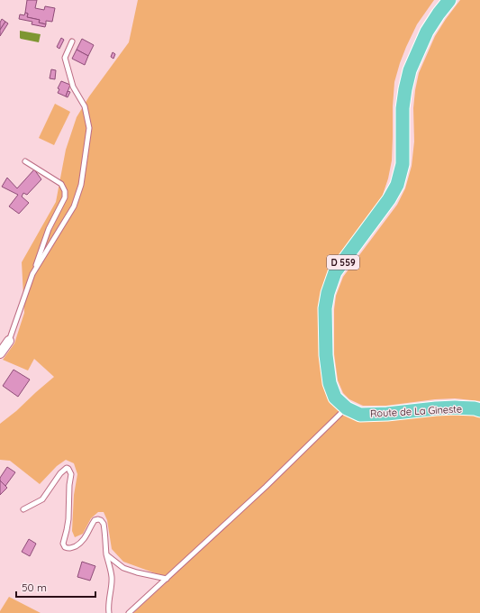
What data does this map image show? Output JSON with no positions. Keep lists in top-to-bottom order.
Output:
{
  "streets": {
    "main road": ["D 559", "Route de La Gineste"]
  },
  "scale_bar": "50 m"
}
